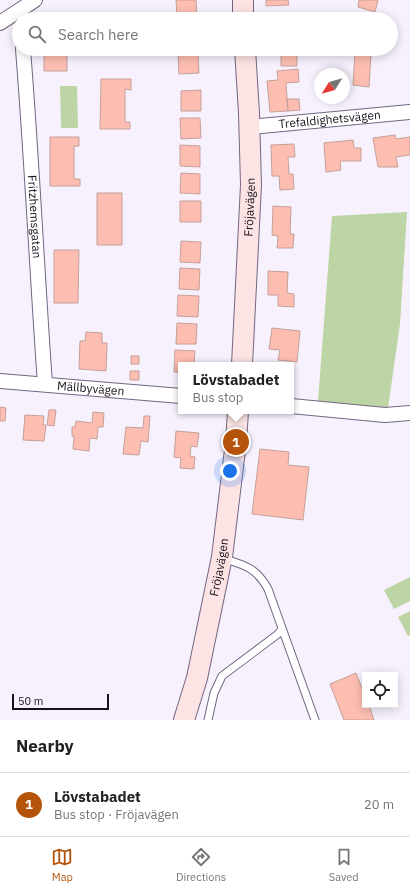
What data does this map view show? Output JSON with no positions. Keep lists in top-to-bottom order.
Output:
{
  "streets": {
    "street": [
      "Trefaldighetsvägen",
      "Fröjavägen",
      "Fritzhemsgatan",
      "Mällbyvägen"
    ]
  },
  "crossings": [
    ["Trefaldighetsvägen", "Fröjavägen"],
    ["Fritzhemsgatan", "Mällbyvägen"]
  ],
  "scale_bar": "50 m",
  "north": "bottom left",
  "page": {
    "search": "Search here",
    "popup": ["Lövstabadet", "Bus stop"],
    "pins": "1",
    "scale": "50 m",
    "heading": "Nearby",
    "list": [
      {
        "mark": "1",
        "name": "Lövstabadet",
        "note": "Bus stop · Fröjavägen",
        "value": "20 m"
      }
    ],
    "nav": ["Map", "Directions", "Saved"]
  }
}
